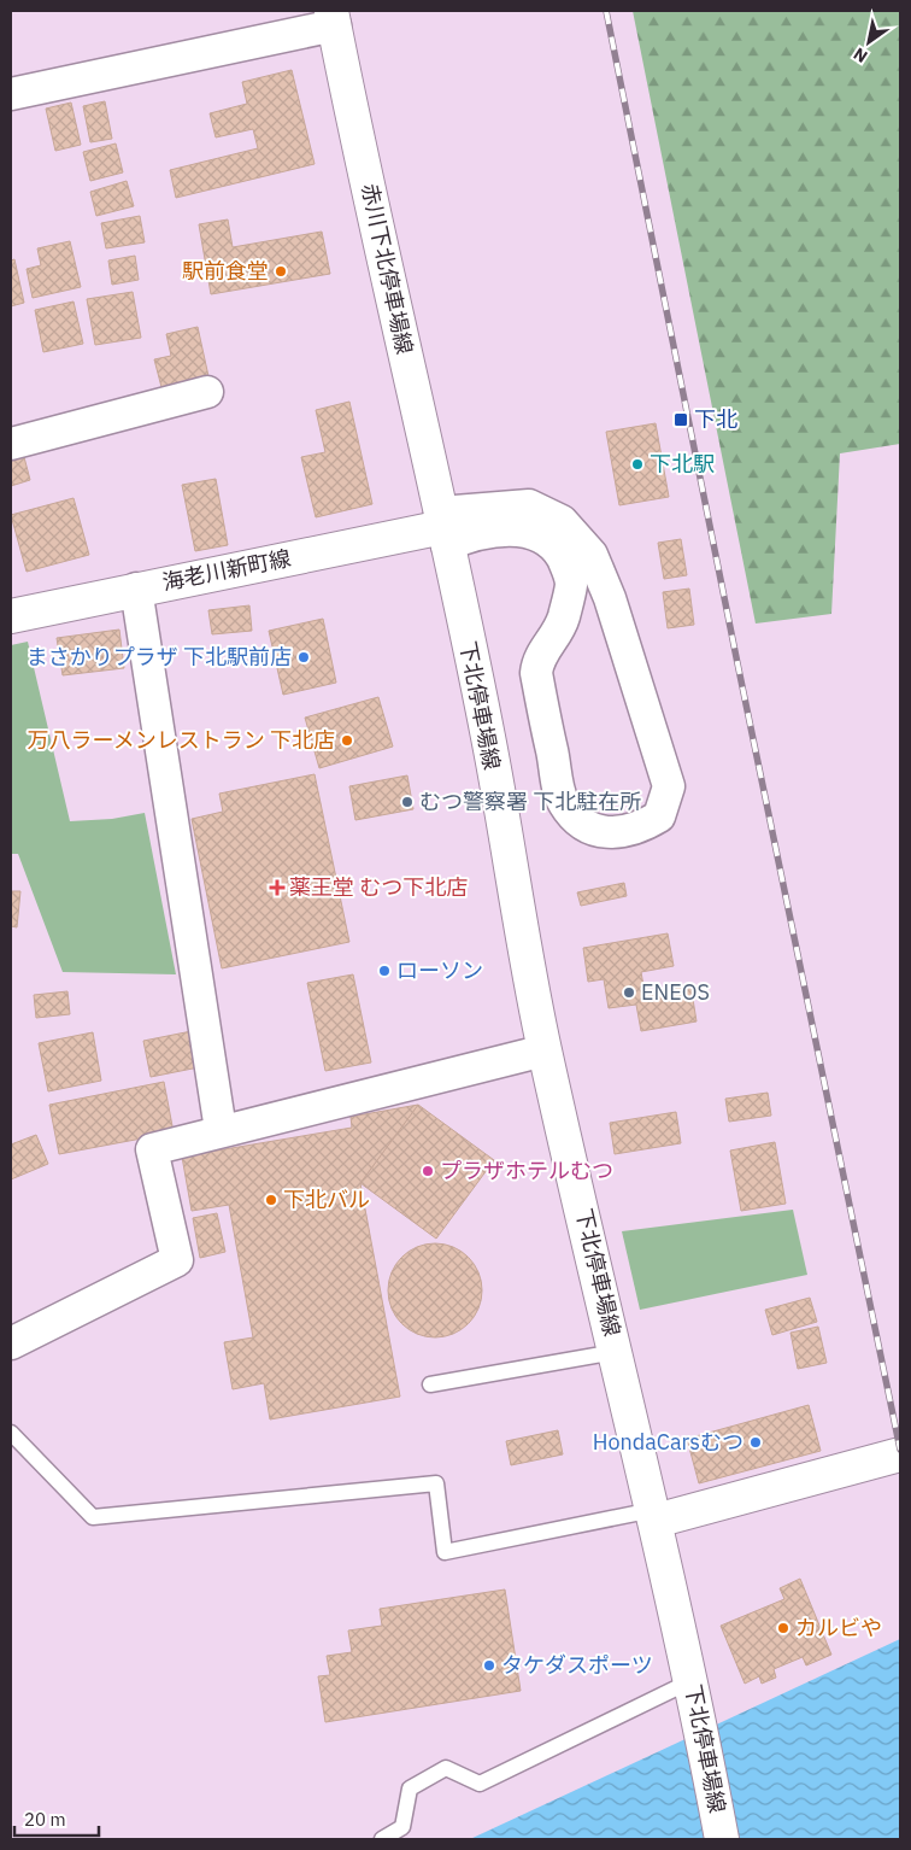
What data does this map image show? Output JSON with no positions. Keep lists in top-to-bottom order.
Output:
{
  "streets": {
    "main road": ["赤川下北停車場線", "海老川新町線", "下北停車場線"]
  },
  "crossings": [
    ["赤川下北停車場線", "海老川新町線"],
    ["赤川下北停車場線", "下北停車場線"],
    ["海老川新町線", "下北停車場線"]
  ],
  "places": {
    "other": [
      "駅前食堂",
      "下北駅",
      "まさかりプラザ 下北駅前店",
      "万八ラーメンレストラン 下北店",
      "むつ警察署 下北駐在所",
      "ローソン",
      "ENEOS",
      "プラザホテルむつ",
      "下北バル",
      "HondaCarsむつ",
      "カルビや",
      "タケダスポーツ"
    ],
    "transit": ["下北"],
    "health": ["薬王堂 むつ下北店"]
  },
  "scale_bar": "20 m",
  "north": "bottom left"
}
